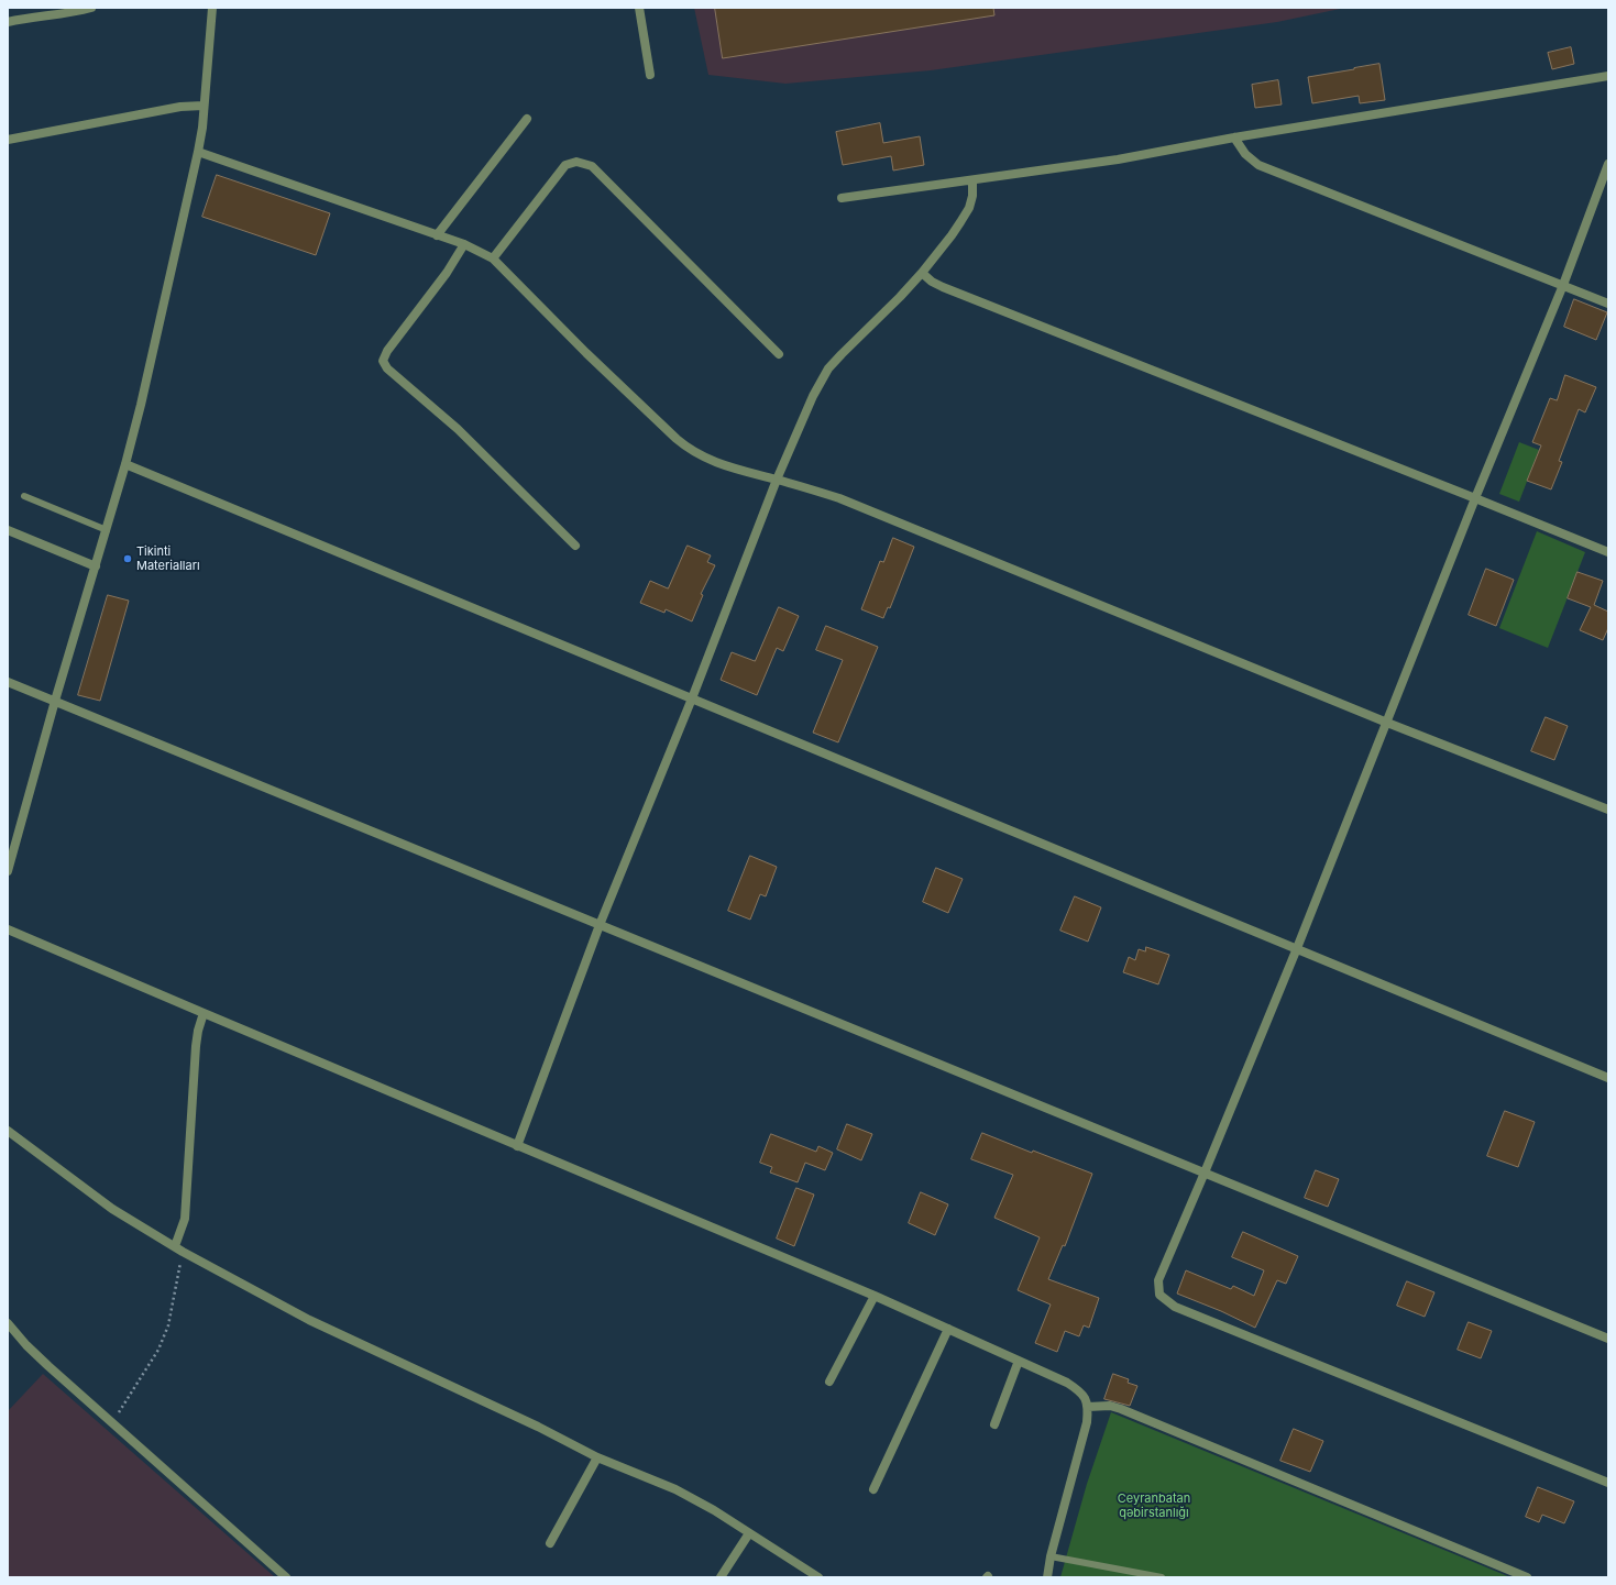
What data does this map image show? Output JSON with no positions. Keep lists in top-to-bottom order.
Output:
{
  "parks": ["Ceyranbatan qəbirstanlığı"],
  "places": ["Tikinti Materialları"]
}
